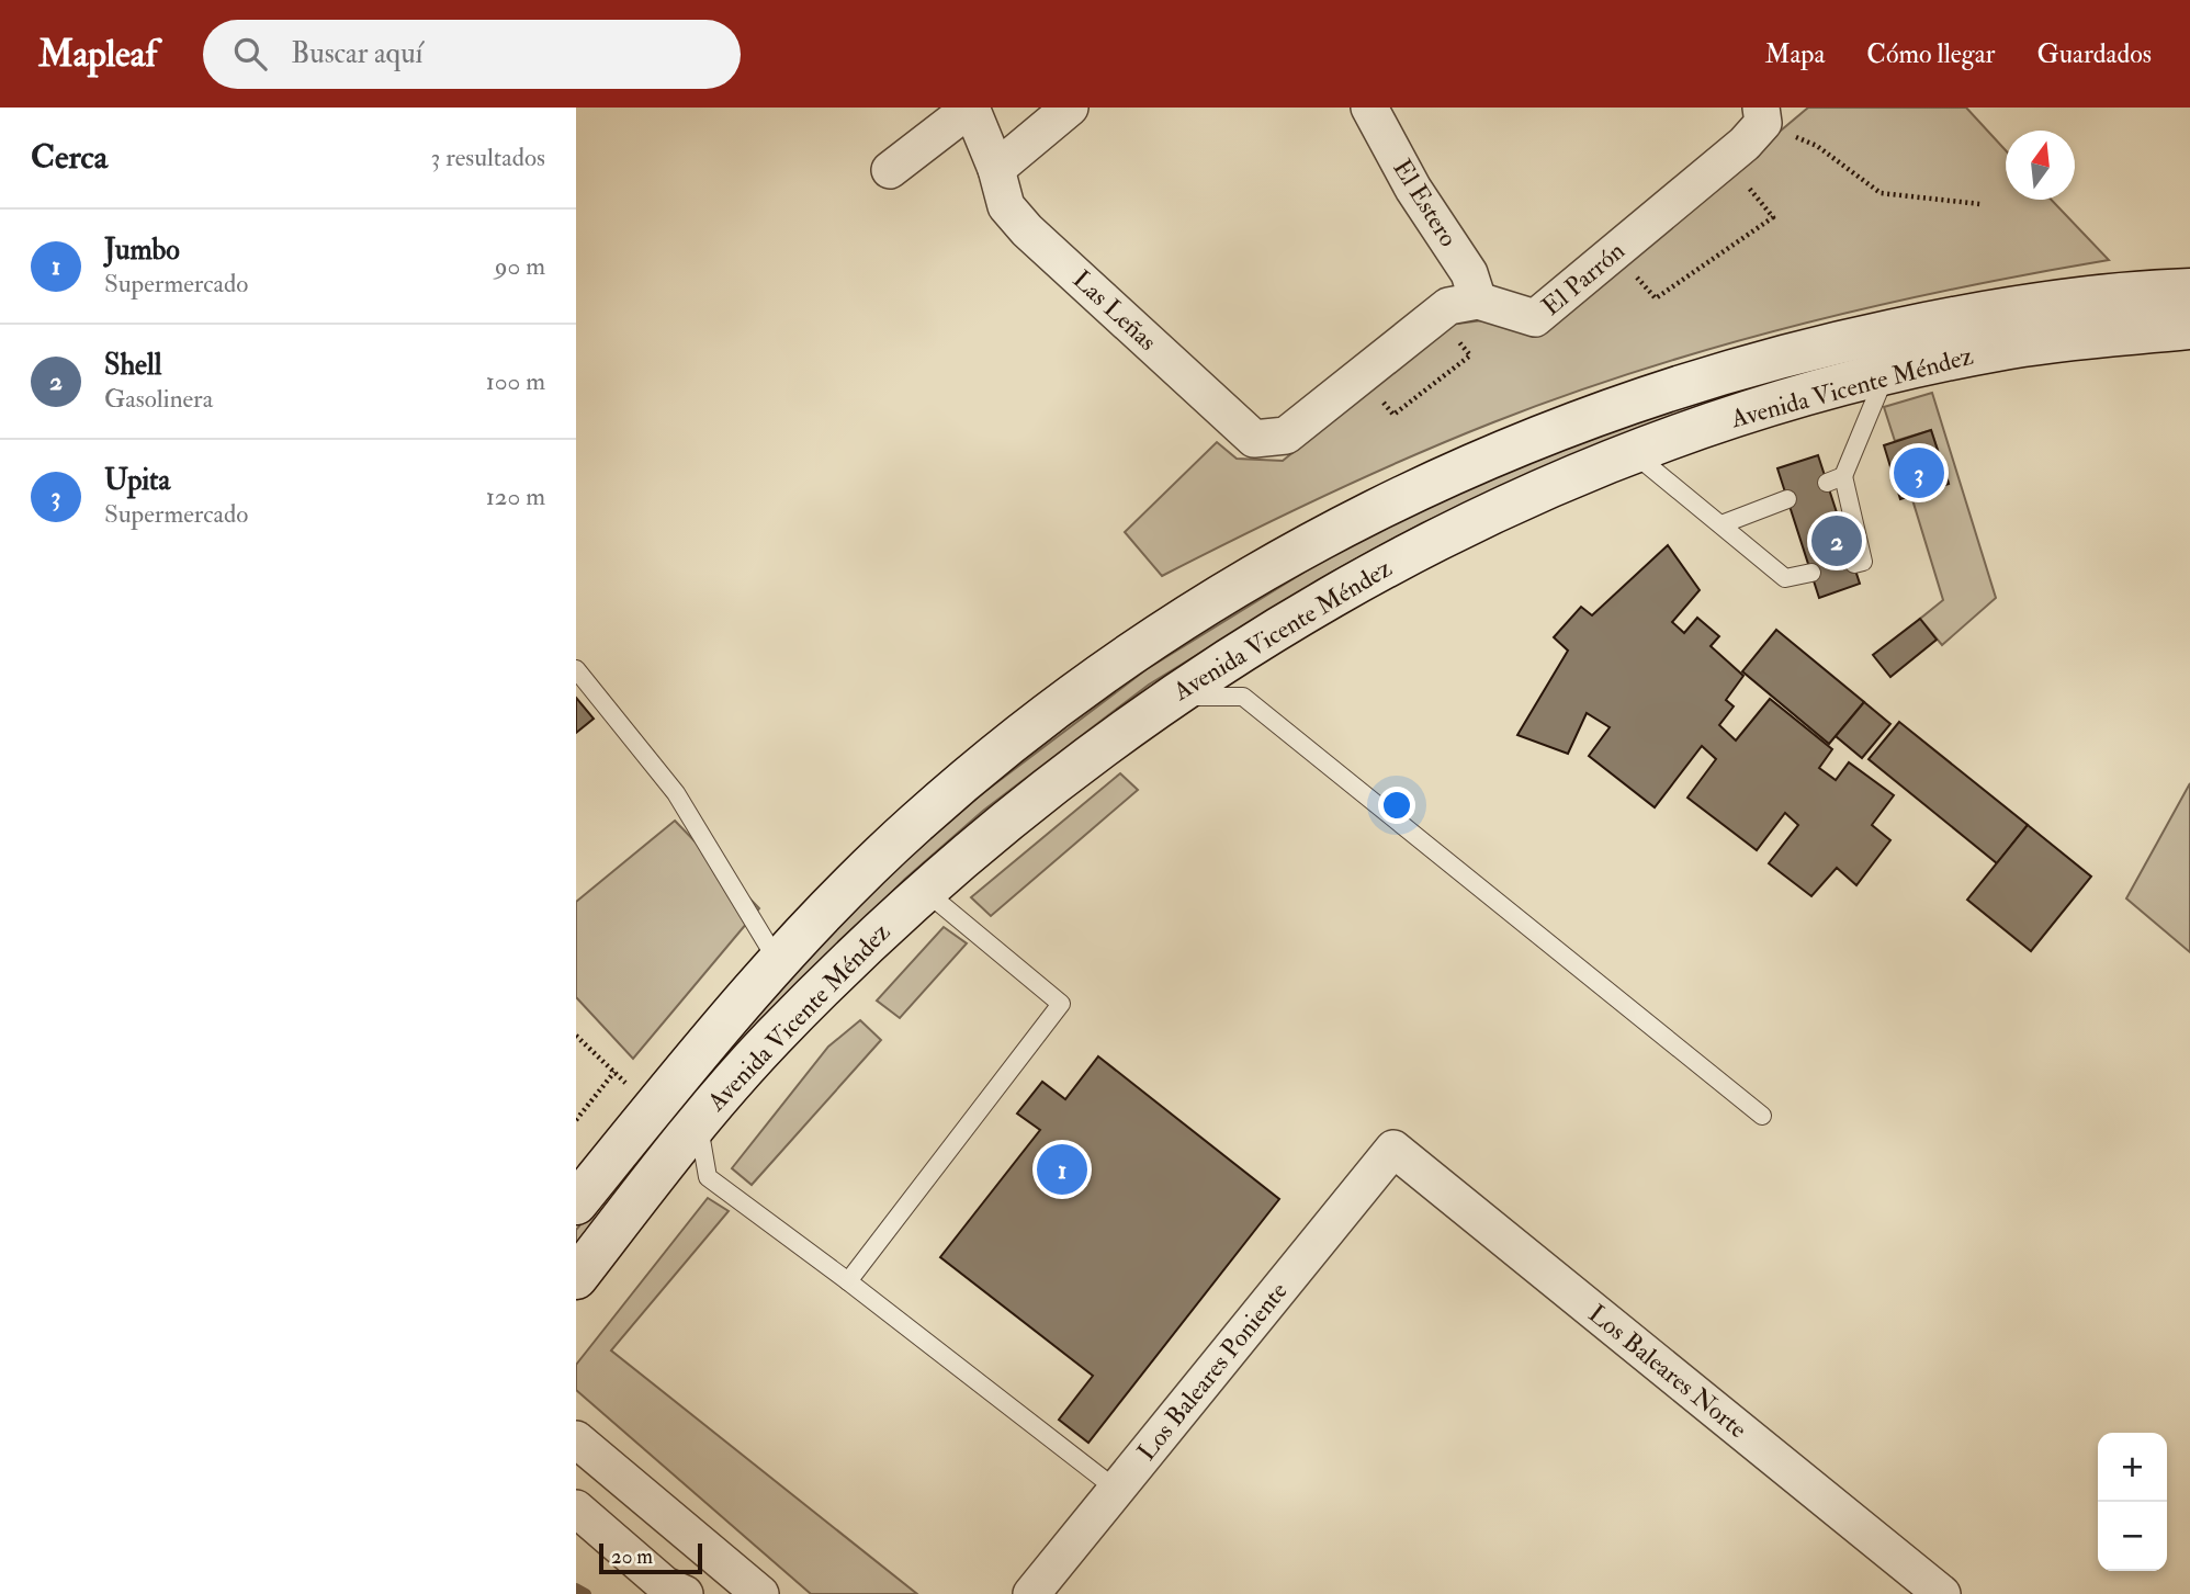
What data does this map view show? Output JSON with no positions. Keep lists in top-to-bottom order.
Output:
{
  "streets": {
    "main road": ["Avenida Vicente Méndez"],
    "street": [
      "El Estero",
      "El Parrón",
      "Las Leñas",
      "Los Baleares Poniente",
      "Los Baleares Norte"
    ]
  },
  "crossings": [
    ["El Estero", "El Parrón"],
    ["El Estero", "Las Leñas"],
    ["El Parrón", "Las Leñas"],
    ["Los Baleares Poniente", "Los Baleares Norte"]
  ],
  "scale_bar": "20 m",
  "north": "top",
  "page": {
    "header": "Mapleaf",
    "search": "Buscar aquí",
    "nav": ["Mapa", "Cómo llegar", "Guardados"],
    "heading": ["Cerca", "3 resultados"],
    "list": [
      {
        "mark": "1",
        "name": "Jumbo",
        "note": "Supermercado",
        "value": "90 m"
      },
      {
        "mark": "2",
        "name": "Shell",
        "note": "Gasolinera",
        "value": "100 m"
      },
      {
        "mark": "3",
        "name": "Upita",
        "note": "Supermercado",
        "value": "120 m"
      }
    ],
    "pins": ["3", "2", "1"],
    "map_buttons": ["+", "−"],
    "scale": "20 m"
  }
}
